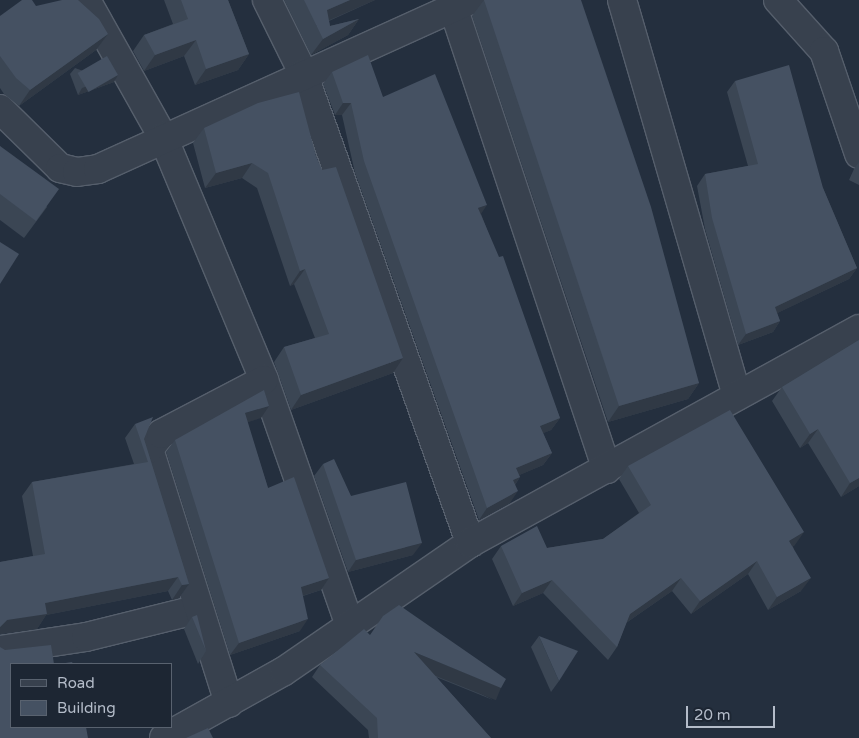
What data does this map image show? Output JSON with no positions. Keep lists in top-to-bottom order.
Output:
{
  "legend": ["Road", "Building"],
  "scale_bar": "20 m"
}
